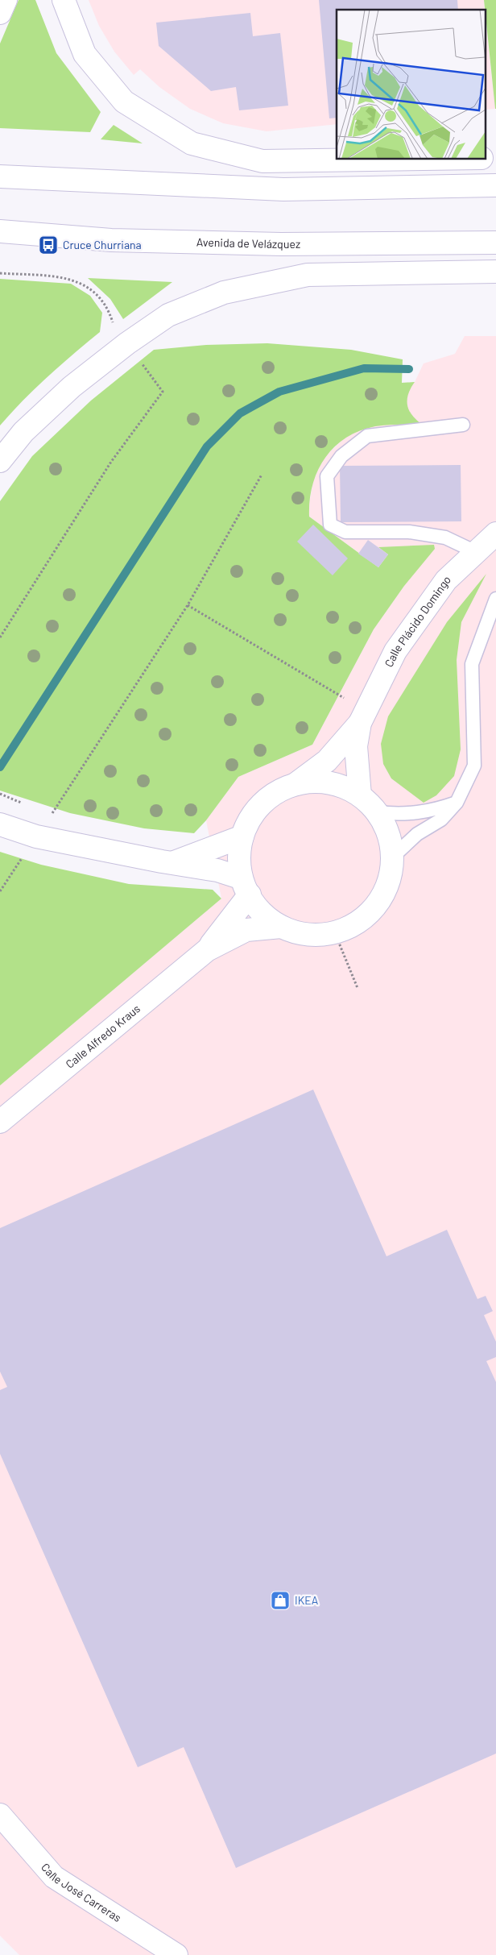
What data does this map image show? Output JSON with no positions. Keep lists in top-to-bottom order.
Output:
{
  "streets": {
    "main road": [
      "Avenida de Velázquez",
      "Calle Plácido Domingo",
      "Calle Alfredo Kraus",
      "Calle José Carreras"
    ]
  },
  "places": {
    "bus stop": ["Cruce Churriana"],
    "shop": ["IKEA"]
  }
}
